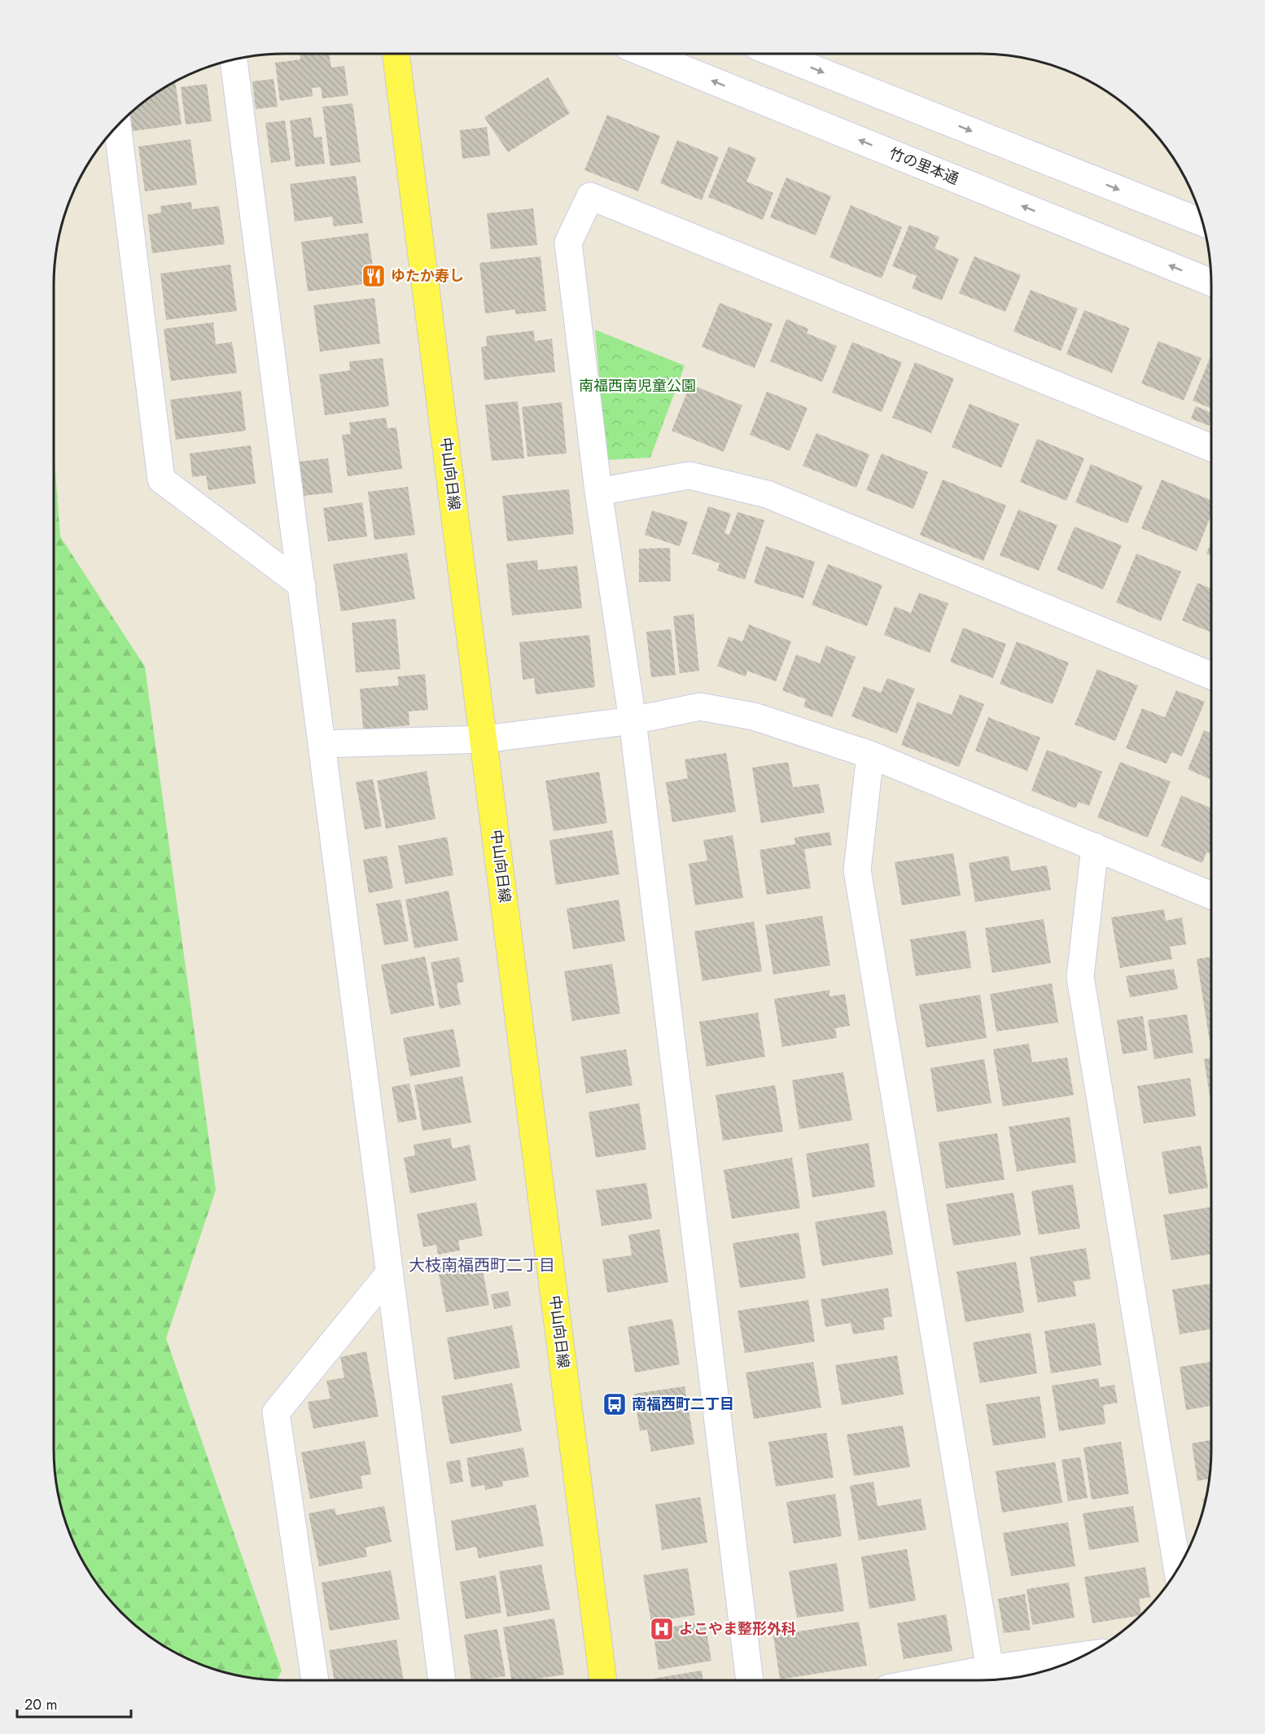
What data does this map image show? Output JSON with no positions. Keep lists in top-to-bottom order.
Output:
{
  "streets": {
    "main road": ["中山向日線"],
    "street": ["竹の里本通"]
  },
  "districts": ["大枝南福西町二丁目"],
  "parks": ["南福西南児童公園"],
  "places": {
    "restaurant": ["ゆたか寿し"],
    "bus stop": ["南福西町二丁目"],
    "hospital": ["よこやま整形外科"]
  },
  "scale_bar": "20 m"
}
